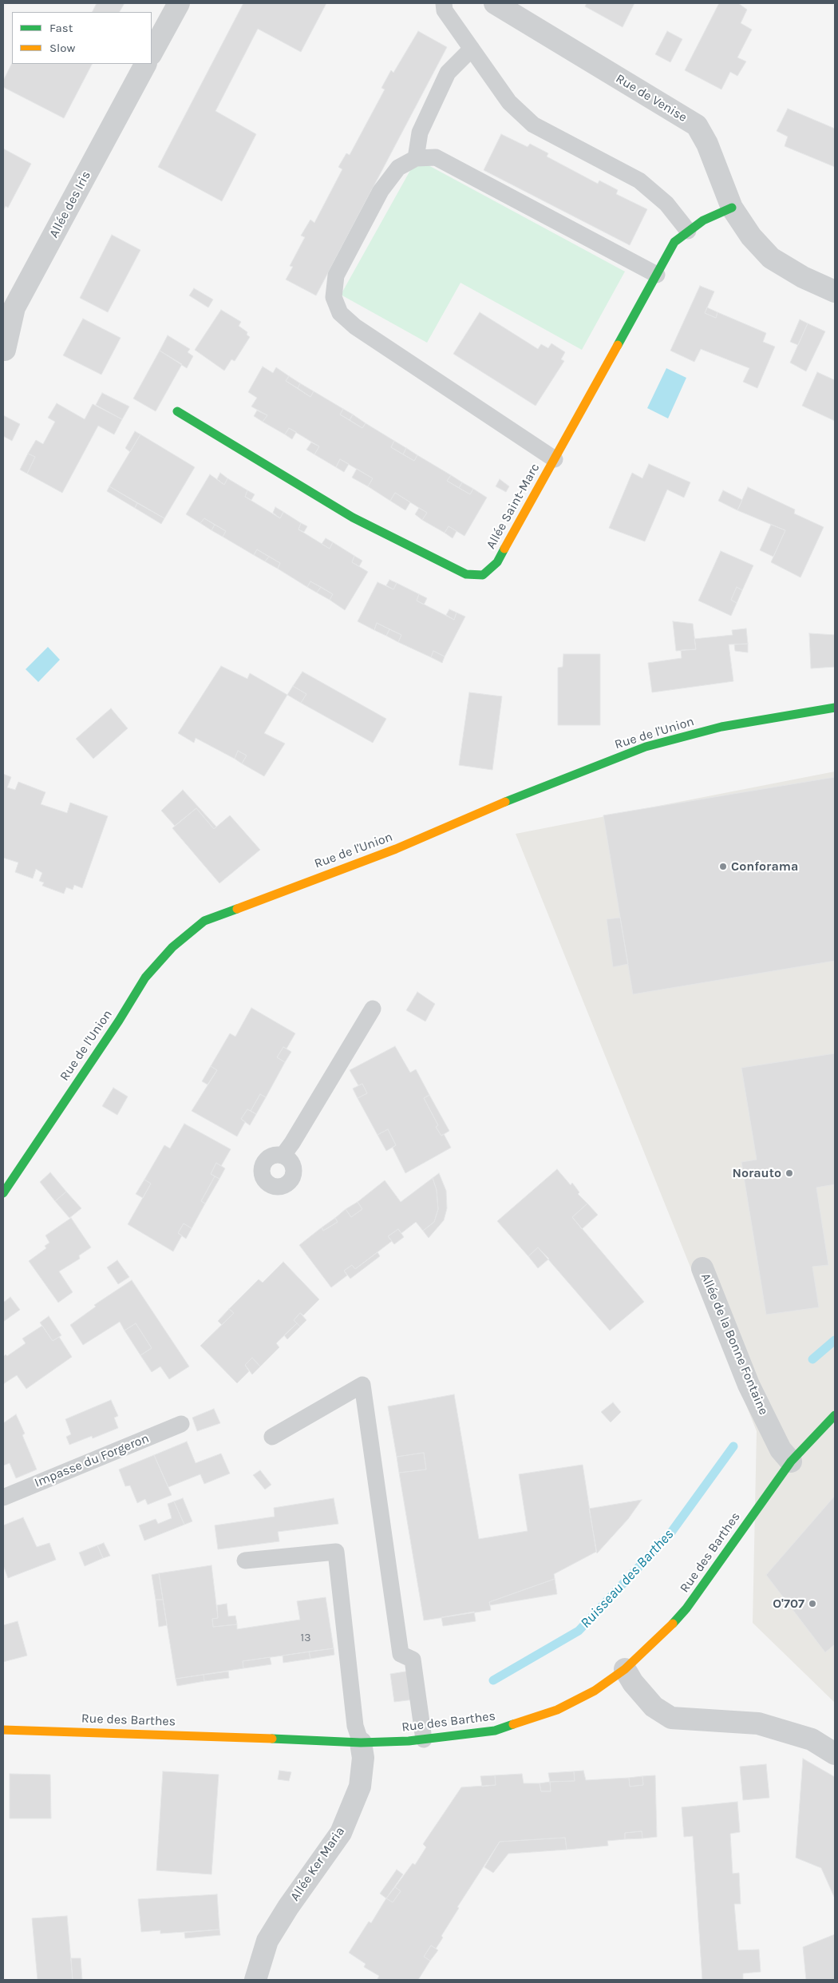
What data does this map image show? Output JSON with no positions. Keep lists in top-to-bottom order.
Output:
{
  "streets": {
    "street": [
      "Rue de Venise",
      "Allée des Iris",
      "Allée Saint-Marc",
      "Rue de l'Union",
      "Allée de la Bonne Fontaine",
      "Rue des Barthes",
      "Allée Ker Maria"
    ],
    "lane": ["Impasse du Forgeron"]
  },
  "crossings": [
    ["Rue de Venise", "Allée Saint-Marc"],
    ["Allée de la Bonne Fontaine", "Rue des Barthes"],
    ["Rue des Barthes", "Allée Ker Maria"]
  ],
  "water": ["Ruisseau des Barthes"],
  "places": ["Conforama", "Norauto", "O'707"],
  "house_numbers": ["13"],
  "legend": ["Fast", "Slow"]
}
